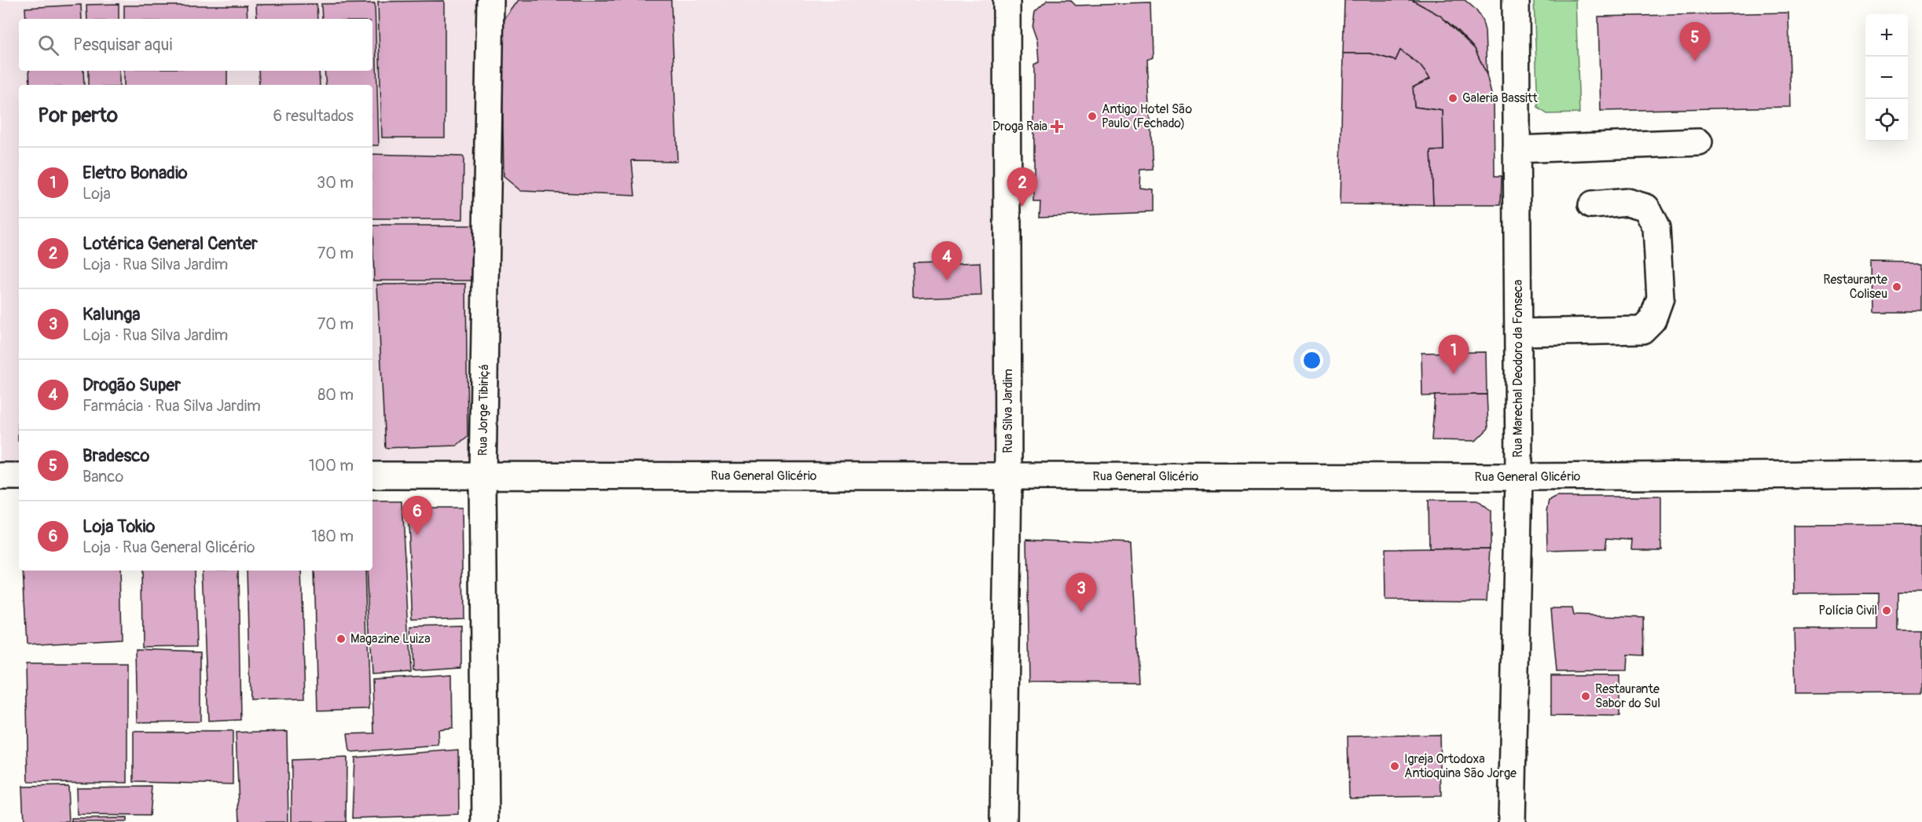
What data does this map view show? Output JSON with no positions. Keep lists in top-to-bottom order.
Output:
{
  "streets": {
    "street": [
      "Rua Marechal Deodoro da Fonseca",
      "Rua Jorge Tibiriçá",
      "Rua Silva Jardim",
      "Rua General Glicério"
    ]
  },
  "crossings": [
    ["Rua Marechal Deodoro da Fonseca", "Rua General Glicério"],
    ["Rua Jorge Tibiriçá", "Rua General Glicério"],
    ["Rua Silva Jardim", "Rua General Glicério"]
  ],
  "places": {
    "other": [
      "Galeria Bassitt",
      "Antigo Hotel São Paulo (Fechado)",
      "Restaurante Coliseu",
      "Polícia Civil",
      "Magazine Luiza",
      "Restaurante Sabor do Sul",
      "Igreja Ortodoxa Antioquina São Jorge"
    ],
    "health": ["Droga Raia"]
  },
  "page": {
    "map_buttons": ["+", "−"],
    "search": "Pesquisar aqui",
    "pins": [
      "5",
      "2",
      "4",
      "1",
      "6",
      "3"
    ],
    "heading": ["Por perto", "6 resultados"],
    "list": [
      {
        "mark": "1",
        "name": "Eletro Bonadio",
        "note": "Loja",
        "value": "30 m"
      },
      {
        "mark": "2",
        "name": "Lotérica General Center",
        "note": "Loja · Rua Silva Jardim",
        "value": "70 m"
      },
      {
        "mark": "3",
        "name": "Kalunga",
        "note": "Loja · Rua Silva Jardim",
        "value": "70 m"
      },
      {
        "mark": "4",
        "name": "Drogão Super",
        "note": "Farmácia · Rua Silva Jardim",
        "value": "80 m"
      },
      {
        "mark": "5",
        "name": "Bradesco",
        "note": "Banco",
        "value": "100 m"
      },
      {
        "mark": "6",
        "name": "Loja Tokio",
        "note": "Loja · Rua General Glicério",
        "value": "180 m"
      }
    ]
  }
}
